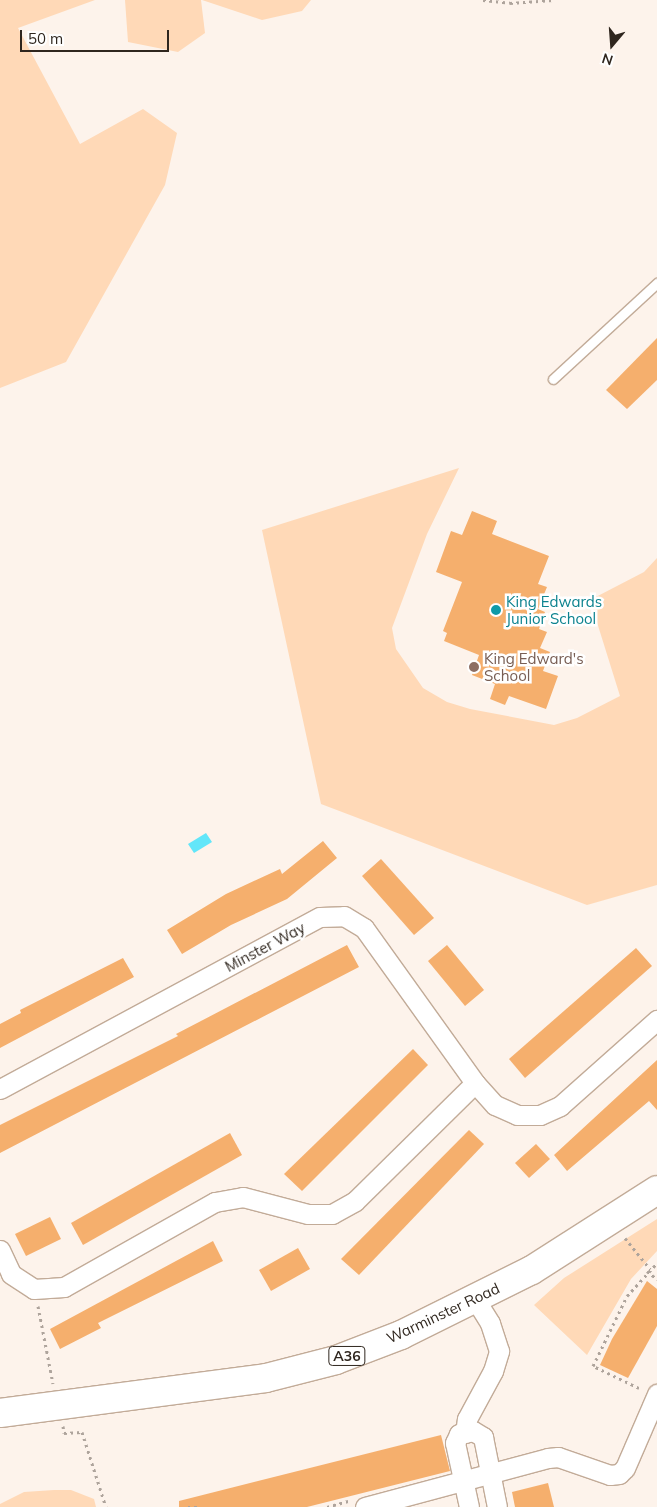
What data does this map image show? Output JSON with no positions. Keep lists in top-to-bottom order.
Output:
{
  "streets": {
    "highway": ["Warminster Road", "A36"],
    "street": ["Minster Way"]
  },
  "places": ["King Edwards Junior School", "King Edward's School"],
  "scale_bar": "50 m",
  "north": "bottom"
}
